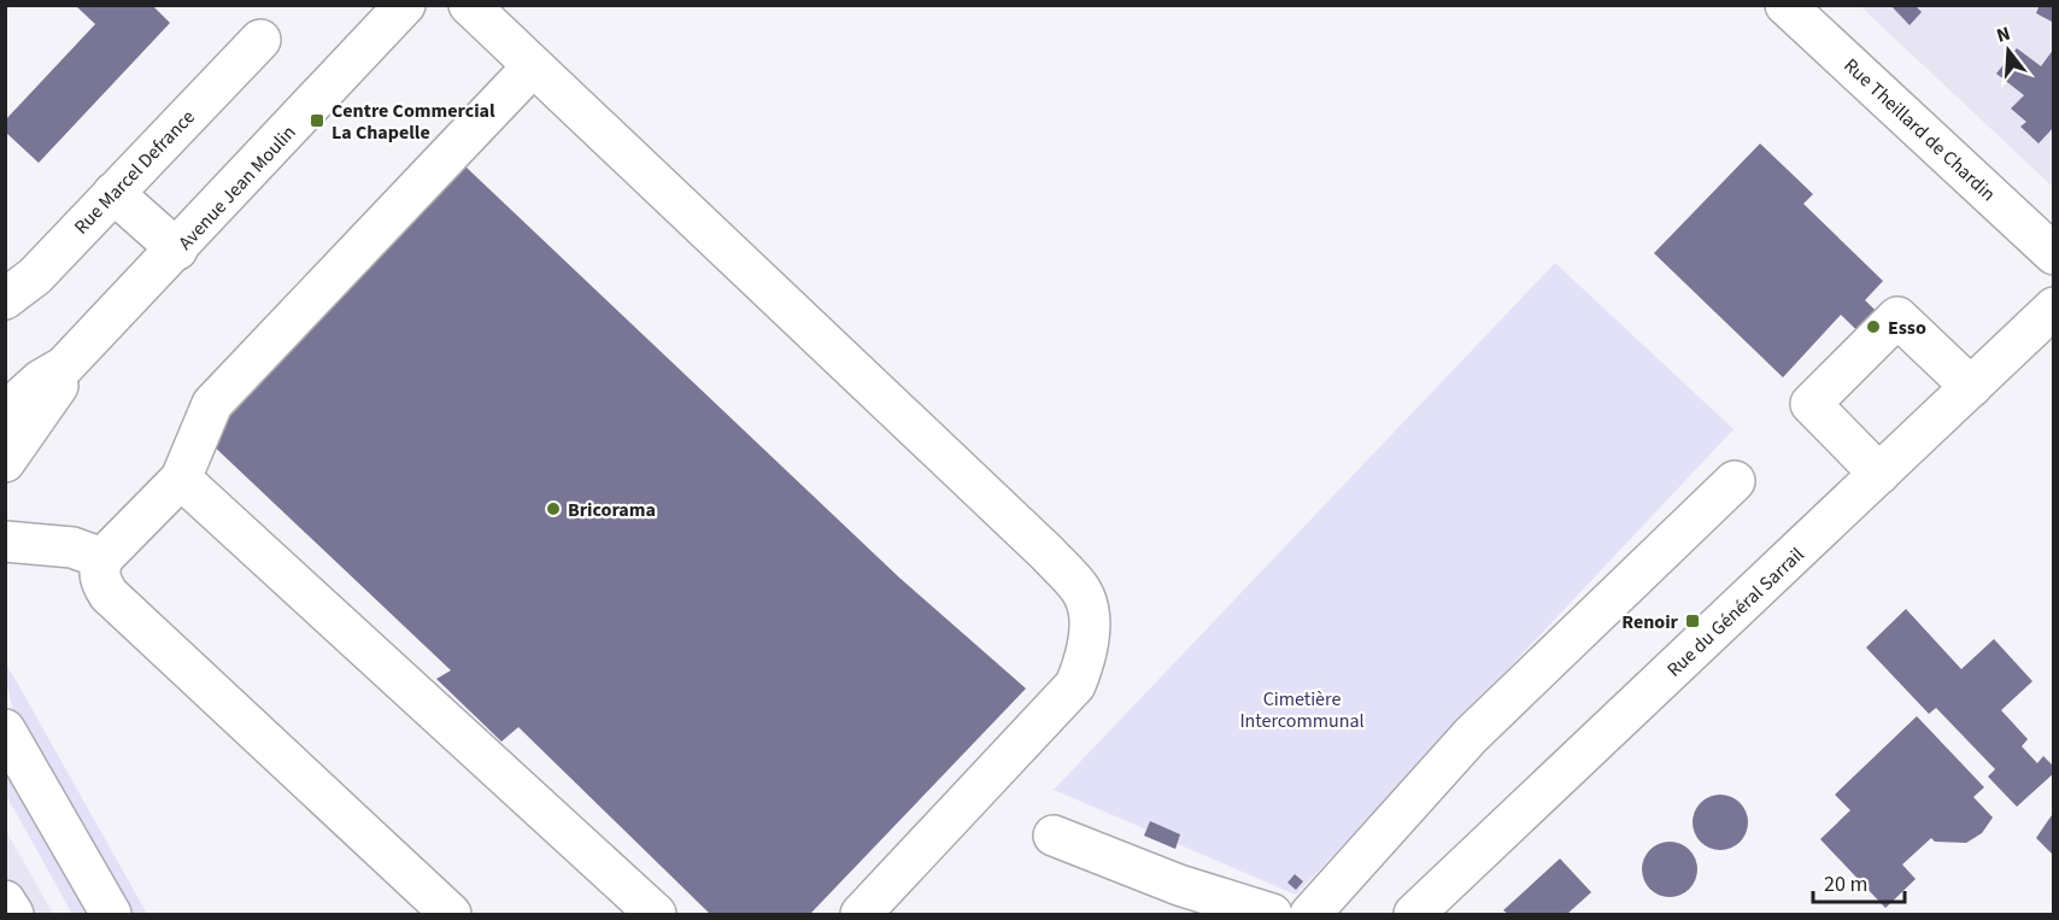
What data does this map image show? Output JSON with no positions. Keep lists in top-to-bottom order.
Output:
{
  "streets": {
    "street": [
      "Rue Theillard de Chardin",
      "Rue Marcel Defrance",
      "Avenue Jean Moulin",
      "Rue du Général Sarrail"
    ]
  },
  "parks": ["Cimetière Intercommunal"],
  "places": {
    "transit": ["Centre Commercial La Chapelle", "Renoir"],
    "other": ["Esso", "Bricorama"]
  },
  "scale_bar": "20 m",
  "north": "top"
}
